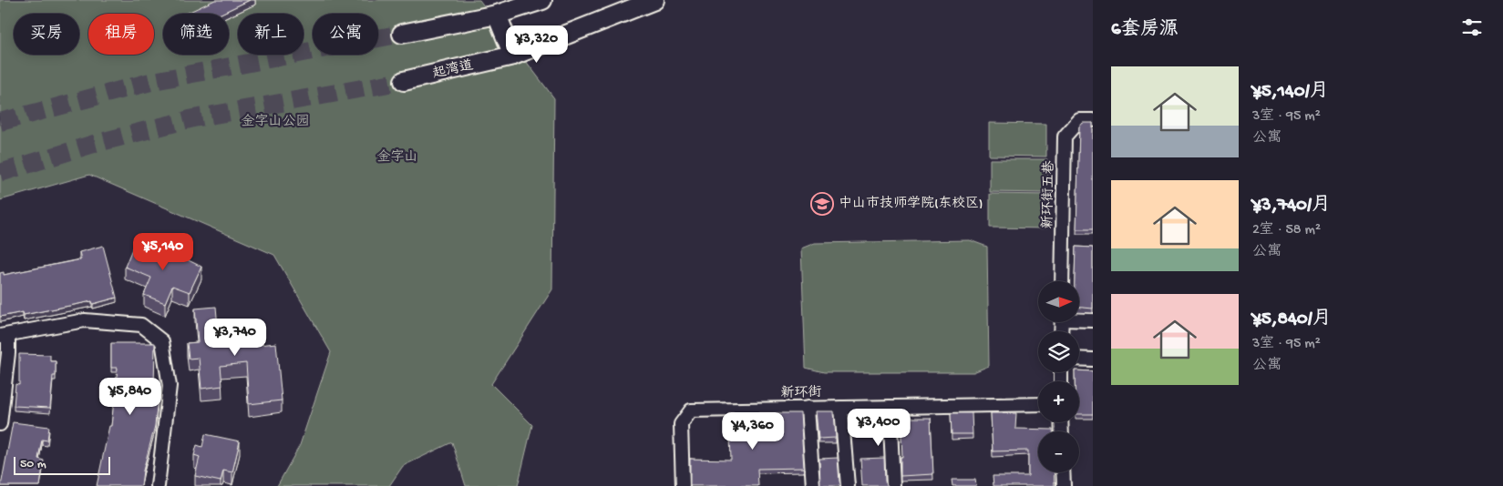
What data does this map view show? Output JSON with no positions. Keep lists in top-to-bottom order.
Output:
{
  "streets": {
    "main road": ["起湾道"],
    "street": ["新环街五巷", "新环街"]
  },
  "parks": ["金字山公园", "金字山"],
  "places": {
    "school or university": ["中山市技师学院(东校区)"]
  },
  "scale_bar": "50 m",
  "north": "right",
  "page": {
    "heading": "6套房源",
    "chip": [
      "买房",
      "租房",
      "筛选",
      "新上",
      "公寓"
    ],
    "price": [
      "¥3,320",
      "¥5,140",
      "¥3,740",
      "¥5,840",
      "¥3,400",
      "¥4,360"
    ],
    "list": [
      {
        "name": "¥5,140/月",
        "note": "3室 · 95 m² · 公寓"
      },
      {
        "name": "¥3,740/月",
        "note": "2室 · 58 m² · 公寓"
      },
      {
        "name": "¥5,840/月",
        "note": "3室 · 95 m² · 公寓"
      }
    ],
    "map_buttons": ["+", "−"],
    "scale": "50 m"
  }
}
